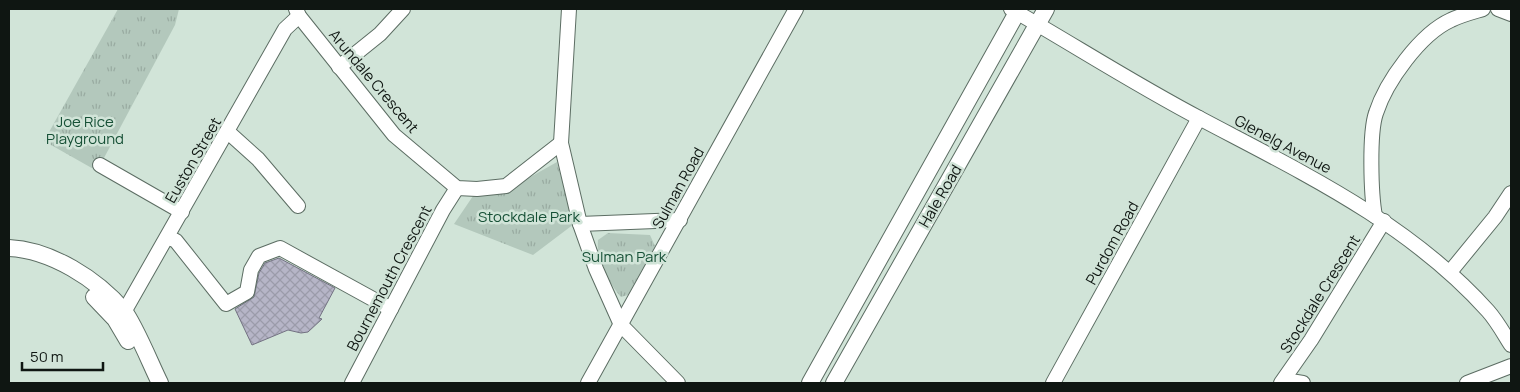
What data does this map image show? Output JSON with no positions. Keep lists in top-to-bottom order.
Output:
{
  "streets": {
    "main road": ["Hale Road"],
    "street": [
      "Arundale Crescent",
      "Glenelg Avenue",
      "Euston Street",
      "Sulman Road",
      "Purdom Road",
      "Bournemouth Crescent",
      "Stockdale Crescent"
    ]
  },
  "crossings": [
    ["Arundale Crescent", "Euston Street"],
    ["Arundale Crescent", "Bournemouth Crescent"],
    ["Glenelg Avenue", "Hale Road"],
    ["Glenelg Avenue", "Purdom Road"],
    ["Glenelg Avenue", "Stockdale Crescent"]
  ],
  "parks": ["Joe Rice Playground", "Stockdale Park", "Sulman Park"],
  "scale_bar": "50 m"
}
